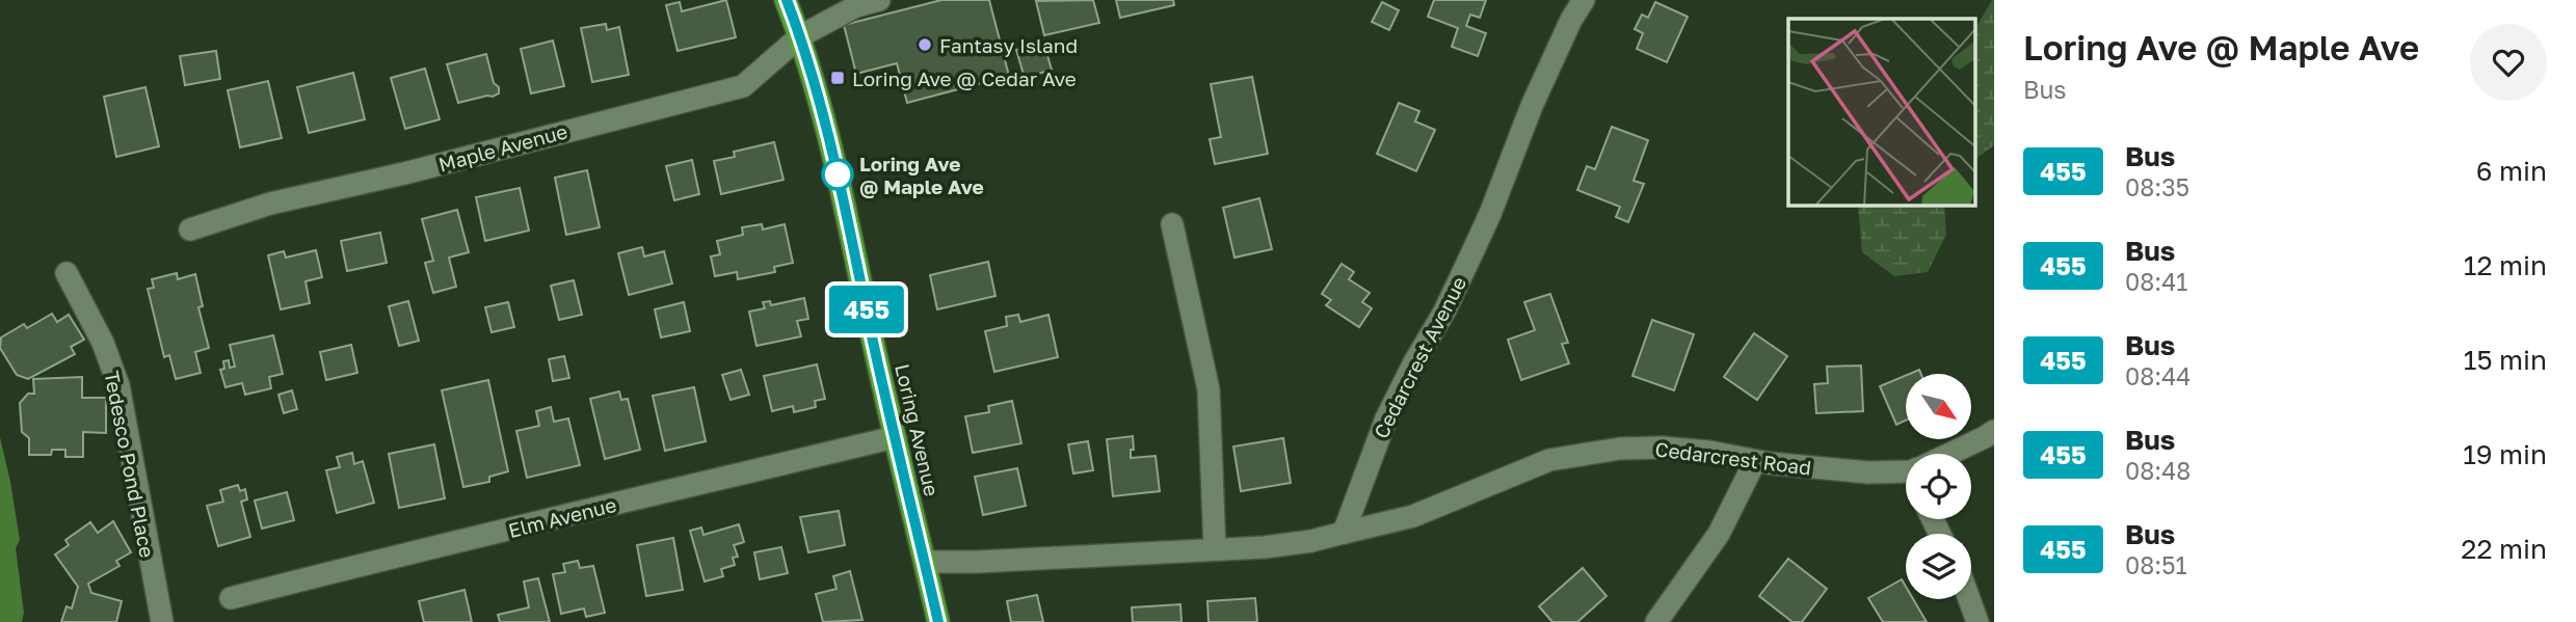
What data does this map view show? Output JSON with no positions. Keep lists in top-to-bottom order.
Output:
{
  "streets": {
    "highway": ["Loring Avenue"],
    "street": [
      "Maple Avenue",
      "Cedarcrest Avenue",
      "Cedarcrest Road",
      "Tedesco Pond Place",
      "Elm Avenue"
    ]
  },
  "crossings": [
    ["Maple Avenue", "Loring Avenue"],
    ["Cedarcrest Avenue", "Cedarcrest Road"],
    ["Loring Avenue", "Elm Avenue"]
  ],
  "places": {
    "other": ["Fantasy Island", "Loring Ave @ Maple Ave"],
    "transit": ["Loring Ave @ Cedar Ave"]
  },
  "lines": ["bus line 455"],
  "north": "bottom right",
  "page": {
    "on_map": "455",
    "heading": ["Loring Ave @ Maple Ave", "Bus"],
    "list": [
      {
        "mark": "455",
        "name": "Bus",
        "note": "08:35",
        "value": "6 min"
      },
      {
        "mark": "455",
        "name": "Bus",
        "note": "08:41",
        "value": "12 min"
      },
      {
        "mark": "455",
        "name": "Bus",
        "note": "08:44",
        "value": "15 min"
      },
      {
        "mark": "455",
        "name": "Bus",
        "note": "08:48",
        "value": "19 min"
      },
      {
        "mark": "455",
        "name": "Bus",
        "note": "08:51",
        "value": "22 min"
      }
    ]
  }
}
